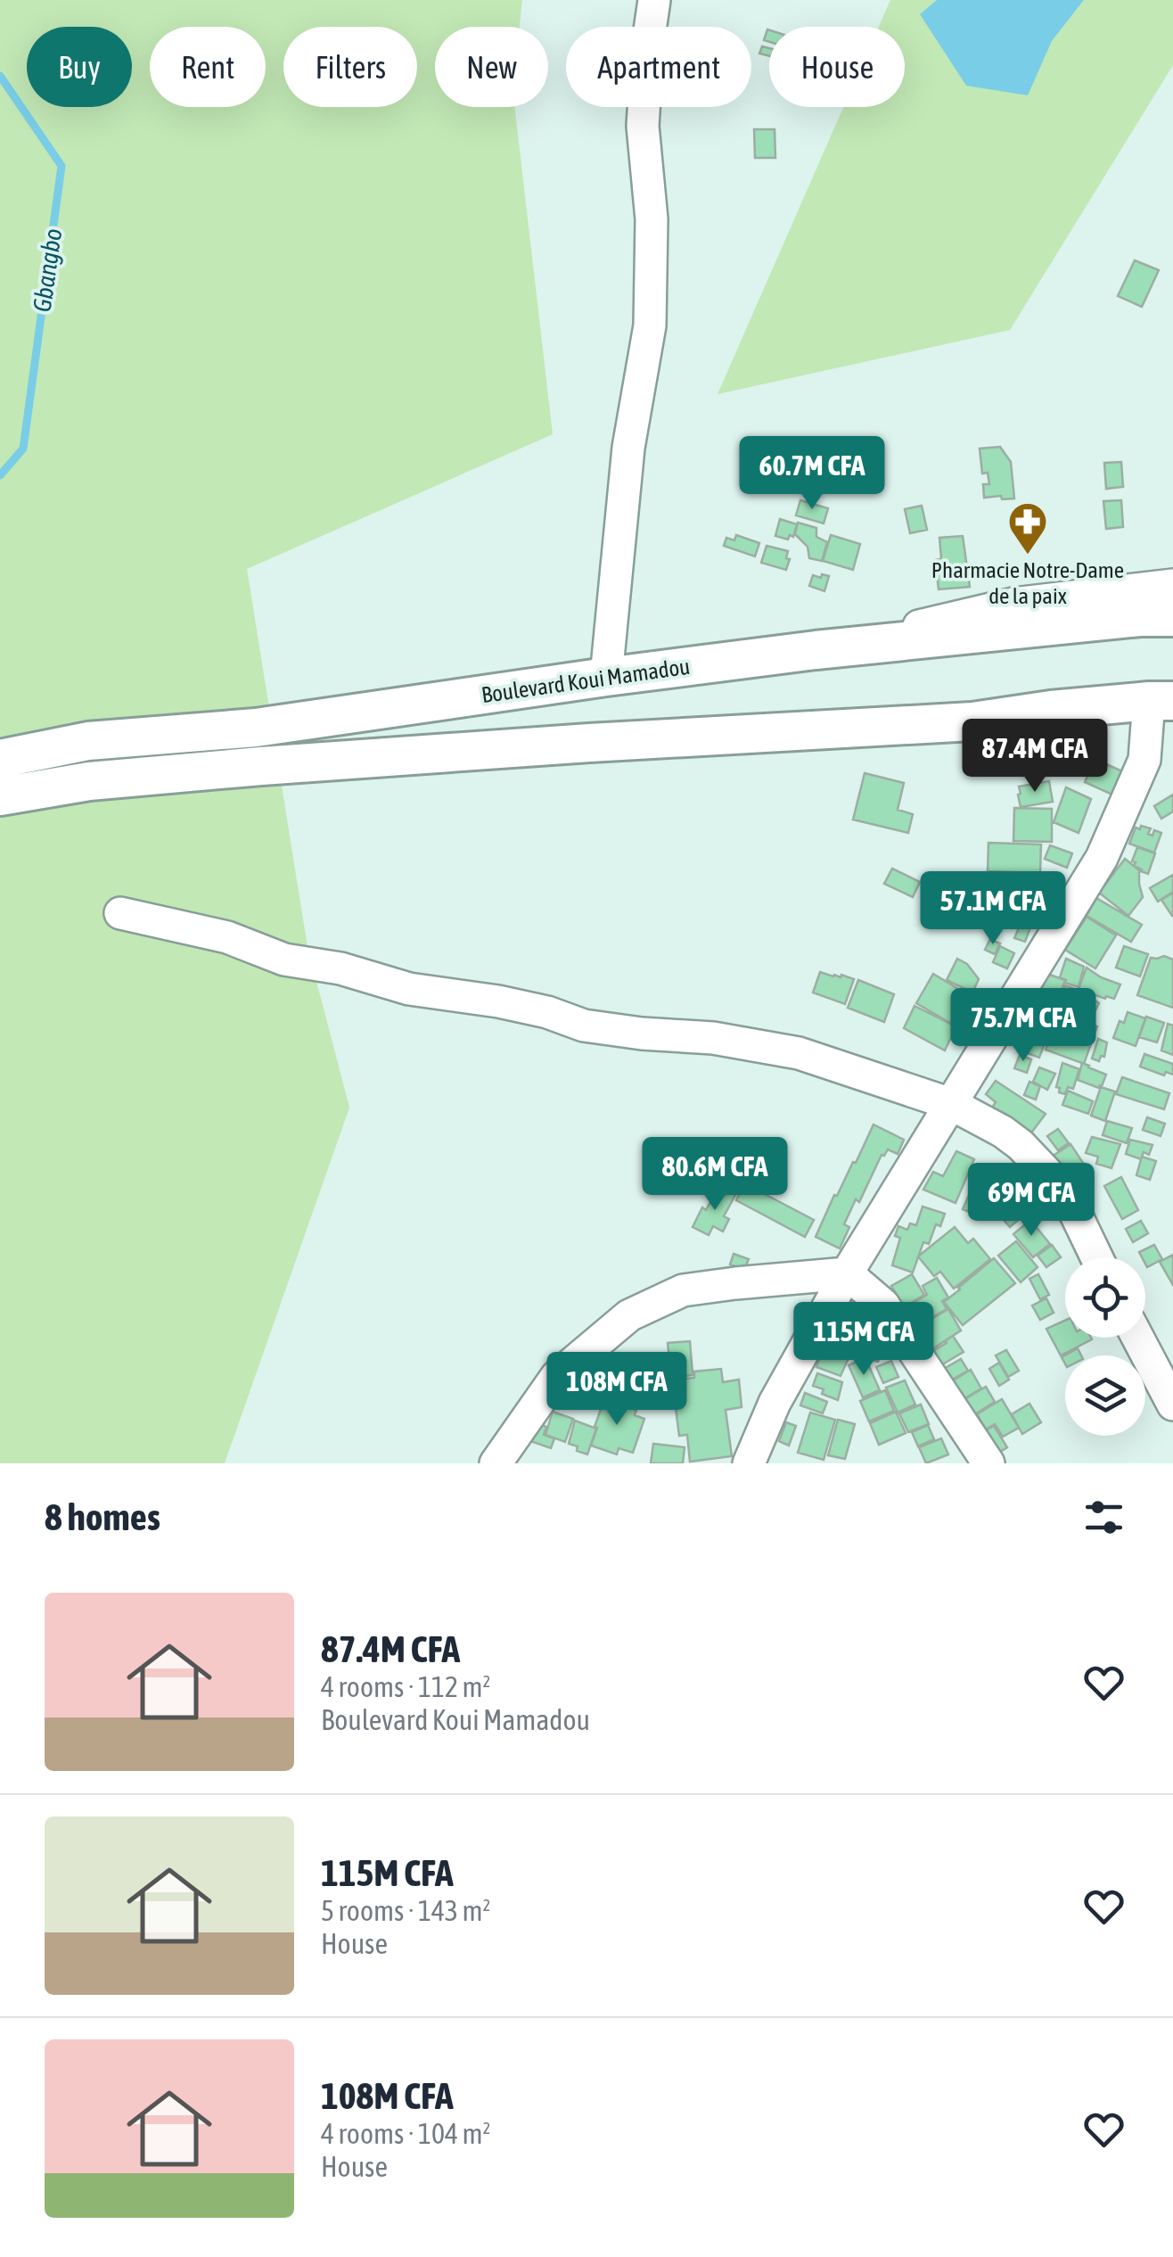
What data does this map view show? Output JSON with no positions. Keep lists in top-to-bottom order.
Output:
{
  "streets": {
    "main road": ["Boulevard Koui Mamadou"]
  },
  "water": ["Gbangbo"],
  "places": {
    "pharmacy": ["Pharmacie Notre-Dame de la paix"]
  },
  "page": {
    "chip": [
      "Buy",
      "Rent",
      "Filters",
      "New",
      "Apartment",
      "House"
    ],
    "price": [
      "60.7M CFA",
      "87.4M CFA",
      "57.1M CFA",
      "75.7M CFA",
      "80.6M CFA",
      "69M CFA",
      "115M CFA",
      "108M CFA"
    ],
    "heading": "8 homes",
    "list": [
      {
        "name": "87.4M CFA",
        "note": "4 rooms · 112 m² · Boulevard Koui Mamadou"
      },
      {
        "name": "115M CFA",
        "note": "5 rooms · 143 m² · House"
      },
      {
        "name": "108M CFA",
        "note": "4 rooms · 104 m² · House"
      }
    ]
  }
}
